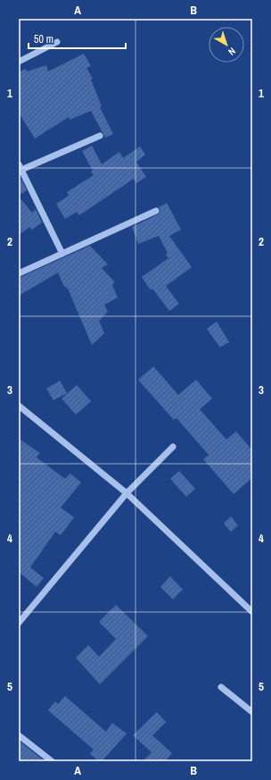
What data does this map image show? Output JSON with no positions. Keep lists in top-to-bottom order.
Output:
{
  "scale_bar": "50 m",
  "north": "bottom right",
  "grid": {
    "columns": ["A", "B"],
    "rows": [
      "1",
      "2",
      "3",
      "4",
      "5"
    ]
  }
}
